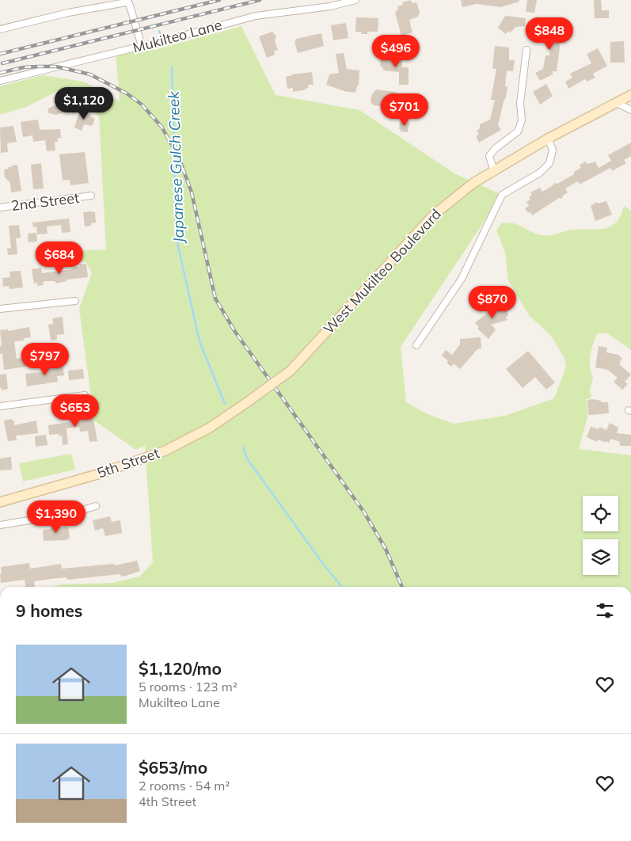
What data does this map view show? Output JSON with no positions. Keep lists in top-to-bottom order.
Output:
{
  "streets": {
    "main road": ["West Mukilteo Boulevard", "5th Street"],
    "street": ["Mukilteo Lane", "2nd Street"]
  },
  "crossings": [
    ["West Mukilteo Boulevard", "5th Street"]
  ],
  "water": ["Japanese Gulch Creek"],
  "page": {
    "price": [
      "$848",
      "$496",
      "$1,120",
      "$701",
      "$684",
      "$870",
      "$797",
      "$653",
      "$1,390"
    ],
    "heading": "9 homes",
    "list": [
      {
        "name": "$1,120/mo",
        "note": "5 rooms · 123 m² · Mukilteo Lane"
      },
      {
        "name": "$653/mo",
        "note": "2 rooms · 54 m² · 4th Street"
      }
    ]
  }
}
